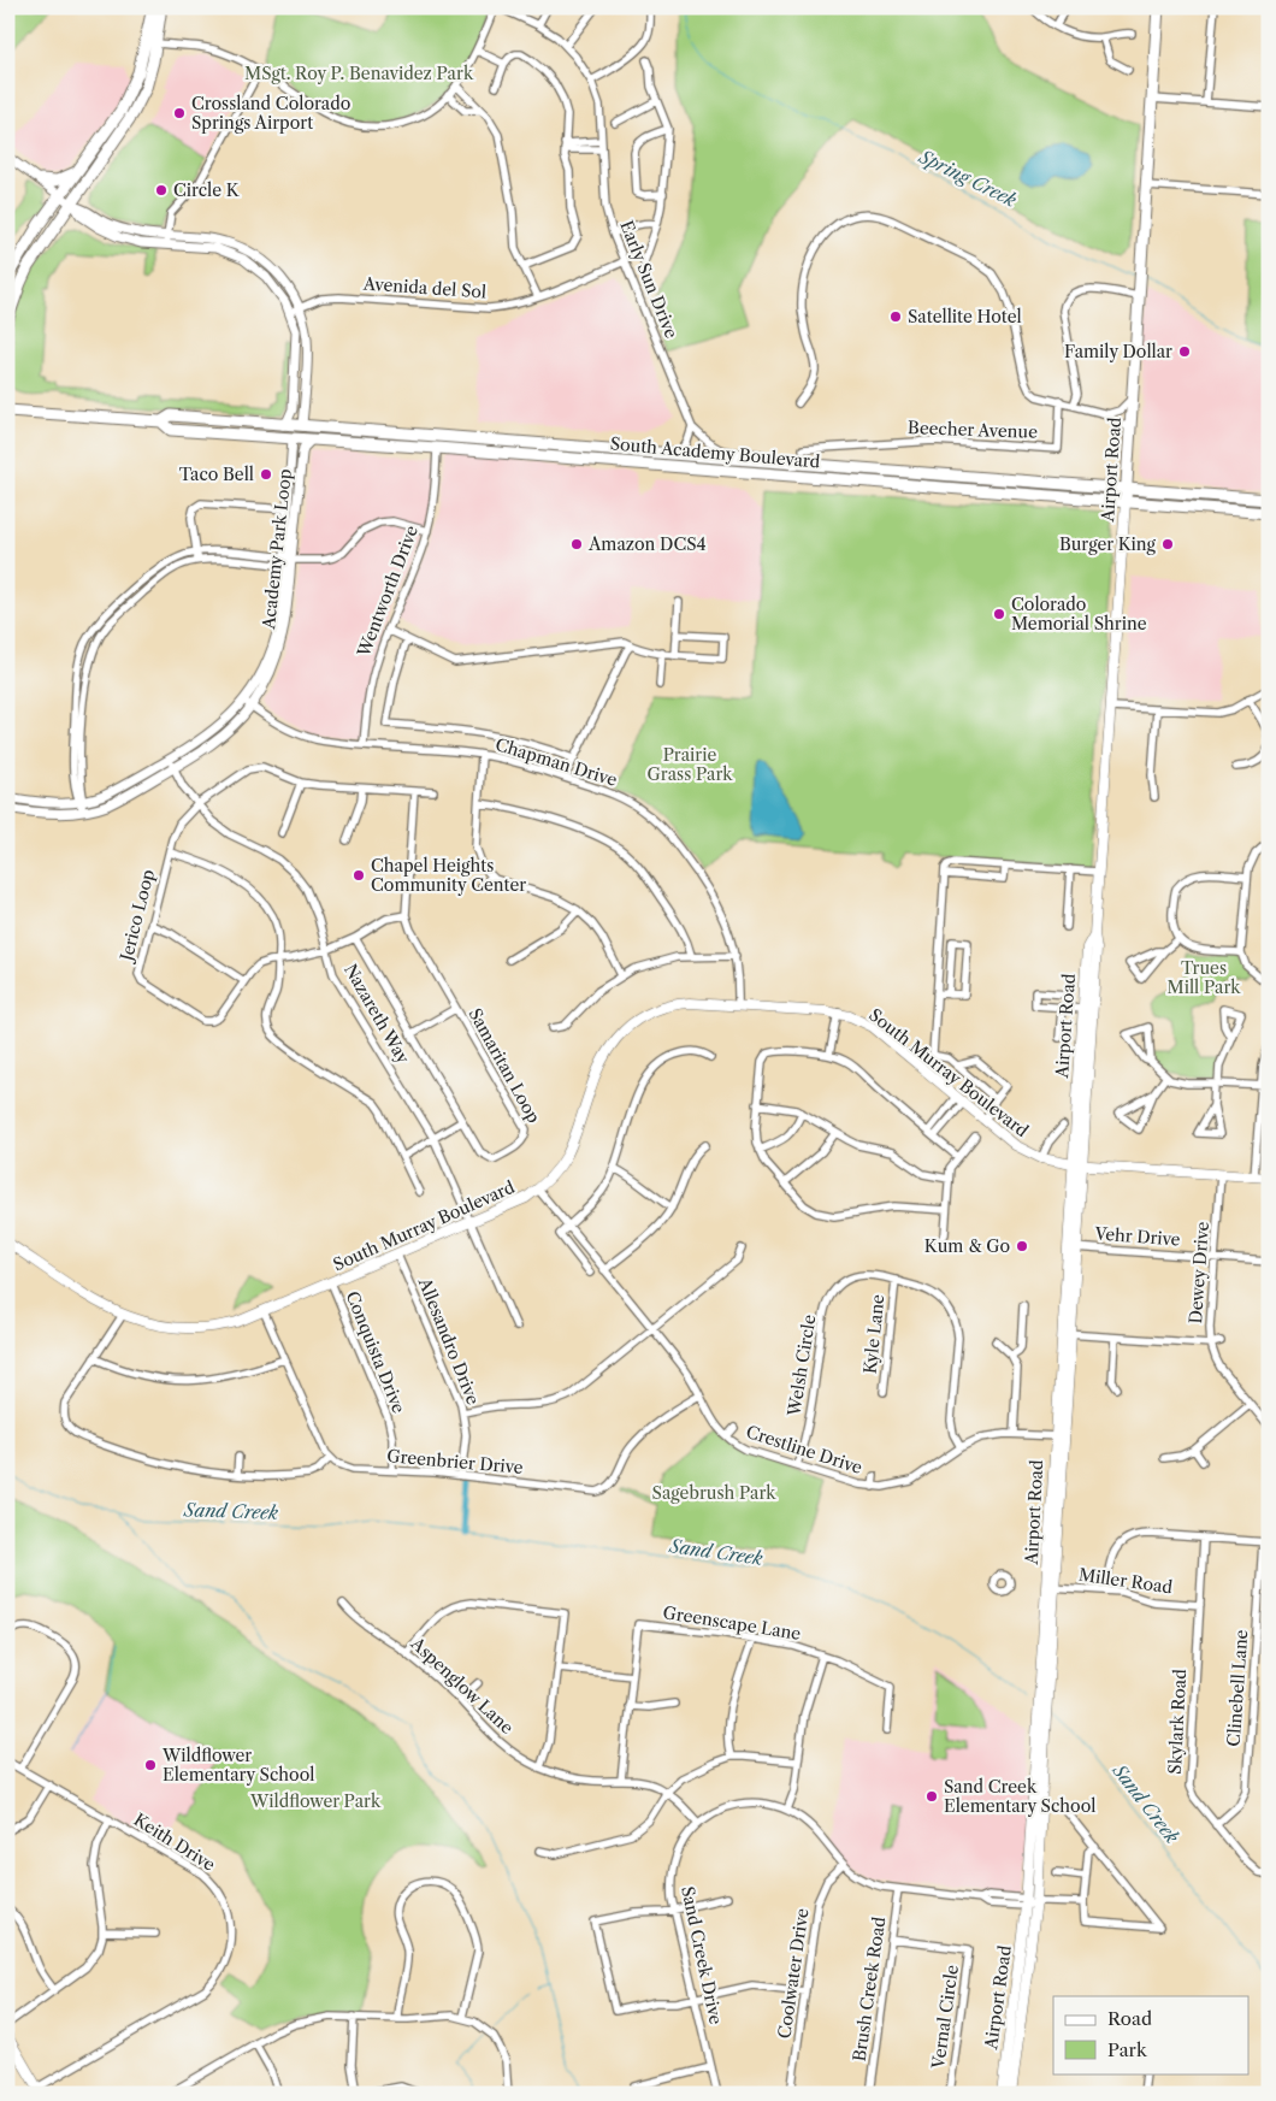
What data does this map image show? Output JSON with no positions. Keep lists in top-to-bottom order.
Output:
{
  "streets": {
    "main road": ["South Academy Boulevard", "Airport Road", "South Murray Boulevard"],
    "street": [
      "Early Sun Drive",
      "Avenida del Sol",
      "Beecher Avenue",
      "Academy Park Loop",
      "Wentworth Drive",
      "Chapman Drive",
      "Jerico Loop",
      "Nazareth Way",
      "Samaritan Loop",
      "Vehr Drive",
      "Dewey Drive",
      "Kyle Lane",
      "Allesandro Drive",
      "Conquista Drive",
      "Welsh Circle",
      "Crestline Drive",
      "Greenbrier Drive",
      "Miller Road",
      "Greenscape Lane",
      "Aspenglow Lane",
      "Clinebell Lane",
      "Skylark Road",
      "Keith Drive",
      "Sand Creek Drive",
      "Coolwater Drive",
      "Brush Creek Road",
      "Vernal Circle"
    ]
  },
  "crossings": [
    ["Early Sun Drive", "Avenida del Sol"],
    ["Early Sun Drive", "South Academy Boulevard"],
    ["South Academy Boulevard", "Airport Road"],
    ["South Academy Boulevard", "Academy Park Loop"],
    ["South Academy Boulevard", "Wentworth Drive"],
    ["Airport Road", "South Murray Boulevard"],
    ["Airport Road", "Vehr Drive"],
    ["Airport Road", "Crestline Drive"],
    ["Airport Road", "Miller Road"],
    ["Airport Road", "Sand Creek Drive"],
    ["Academy Park Loop", "Chapman Drive"],
    ["Academy Park Loop", "Nazareth Way"],
    ["Wentworth Drive", "Chapman Drive"],
    ["Chapman Drive", "South Murray Boulevard"],
    ["Jerico Loop", "Nazareth Way"],
    ["Jerico Loop", "Samaritan Loop"],
    ["Nazareth Way", "South Murray Boulevard"],
    ["South Murray Boulevard", "Dewey Drive"],
    ["South Murray Boulevard", "Allesandro Drive"],
    ["South Murray Boulevard", "Conquista Drive"],
    ["South Murray Boulevard", "Crestline Drive"],
    ["Vehr Drive", "Dewey Drive"],
    ["Kyle Lane", "Welsh Circle"],
    ["Allesandro Drive", "Greenbrier Drive"],
    ["Conquista Drive", "Greenbrier Drive"],
    ["Welsh Circle", "Crestline Drive"],
    ["Miller Road", "Skylark Road"],
    ["Greenscape Lane", "Aspenglow Lane"],
    ["Aspenglow Lane", "Sand Creek Drive"],
    ["Clinebell Lane", "Skylark Road"],
    ["Sand Creek Drive", "Coolwater Drive"],
    ["Sand Creek Drive", "Brush Creek Road"],
    ["Brush Creek Road", "Vernal Circle"]
  ],
  "water": ["Spring Creek", "Sand Creek"],
  "parks": [
    "MSgt. Roy P. Benavidez Park",
    "Prairie Grass Park",
    "Trues Mill Park",
    "Sagebrush Park",
    "Wildflower Park"
  ],
  "places": [
    "Crossland Colorado Springs Airport",
    "Circle K",
    "Satellite Hotel",
    "Family Dollar",
    "Taco Bell",
    "Amazon DCS4",
    "Burger King",
    "Colorado Memorial Shrine",
    "Chapel Heights Community Center",
    "Kum & Go",
    "Wildflower Elementary School",
    "Sand Creek Elementary School"
  ],
  "legend": ["Road", "Park"]
}
